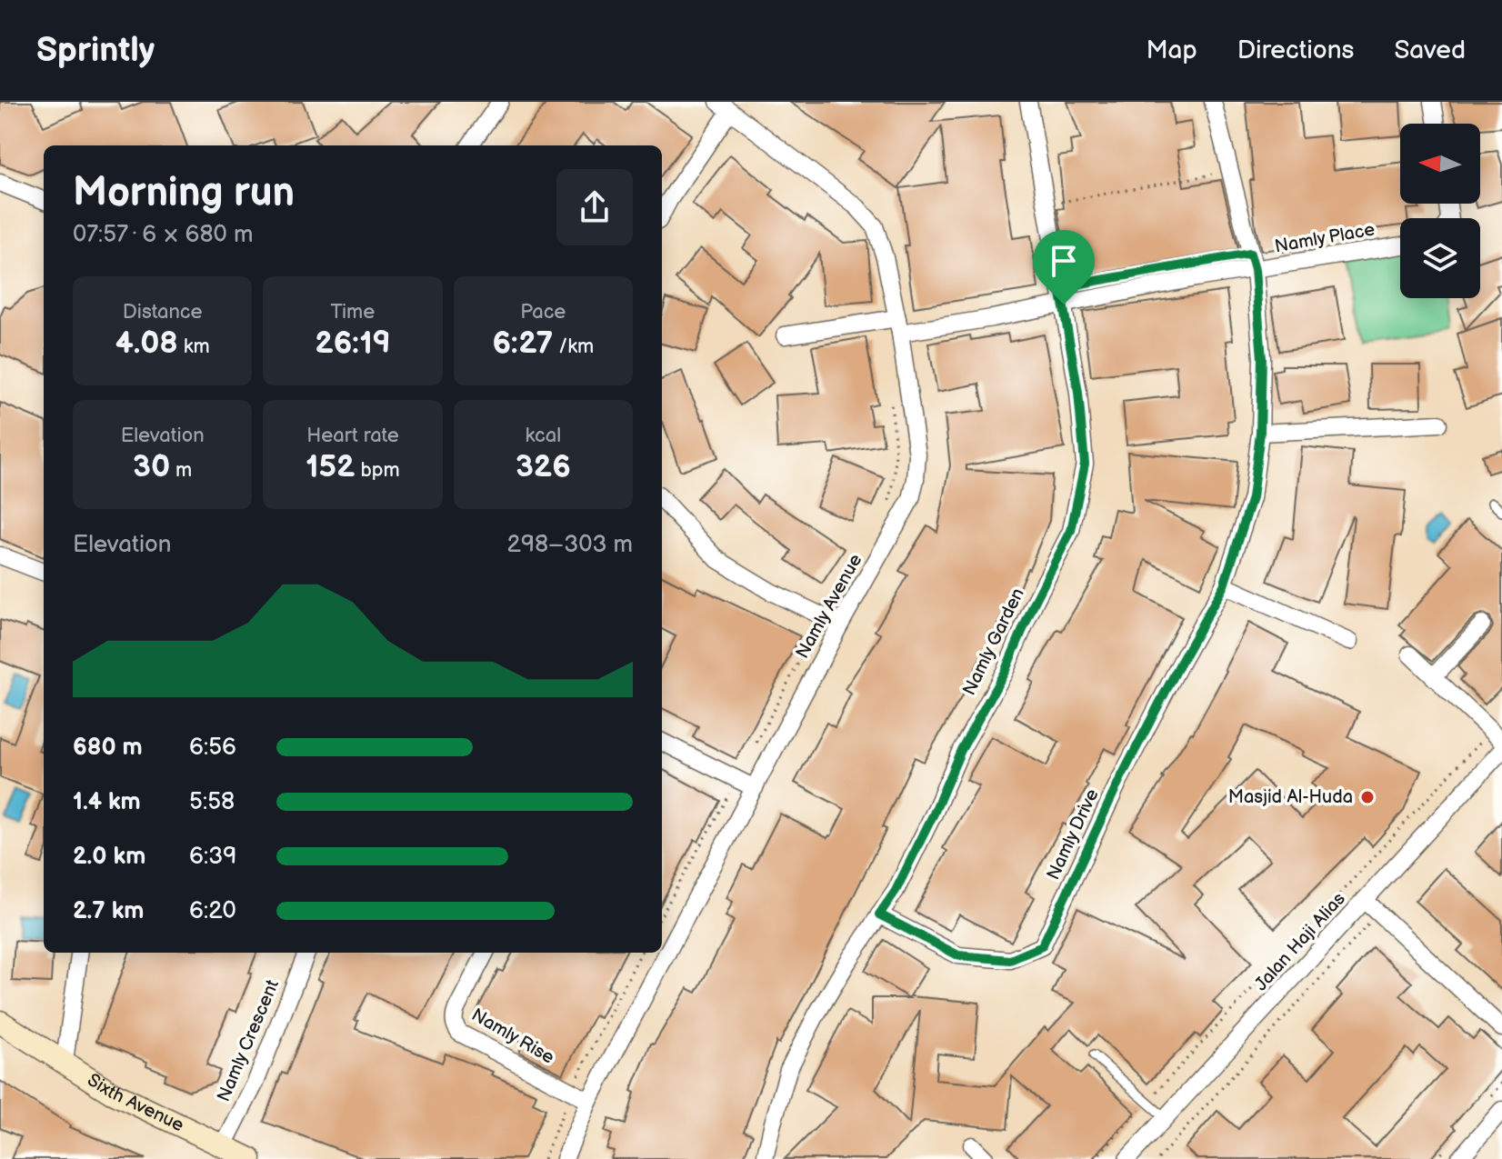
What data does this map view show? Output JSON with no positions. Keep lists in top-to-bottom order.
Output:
{
  "streets": {
    "main road": ["Sixth Avenue"],
    "street": [
      "Namly Place",
      "Namly Avenue",
      "Namly Garden",
      "Namly Drive",
      "Jalan Haji Alias",
      "Namly Rise",
      "Namly Crescent"
    ]
  },
  "crossings": [
    ["Namly Place", "Namly Avenue"],
    ["Namly Place", "Namly Garden"],
    ["Namly Place", "Namly Drive"],
    ["Namly Avenue", "Namly Rise"],
    ["Namly Garden", "Namly Drive"],
    ["Namly Crescent", "Sixth Avenue"]
  ],
  "places": ["Masjid Al-Huda"],
  "north": "left",
  "page": {
    "header": "Sprintly",
    "nav": ["Map", "Directions", "Saved"],
    "heading": ["Morning run", "07:57 · 6 × 680 m"],
    "stats": [
      ["Distance", "4.08 km"],
      ["Time", "26:19"],
      ["Pace", "6:27 /km"],
      ["Elevation", "30 m"],
      ["Heart rate", "152 bpm"],
      ["kcal", "326"]
    ],
    "chart": ["Elevation", "298–303 m"],
    "list": [
      {
        "name": "680 m",
        "note": "6:56"
      },
      {
        "name": "1.4 km",
        "note": "5:58"
      },
      {
        "name": "2.0 km",
        "note": "6:39"
      },
      {
        "name": "2.7 km",
        "note": "6:20"
      }
    ]
  }
}
